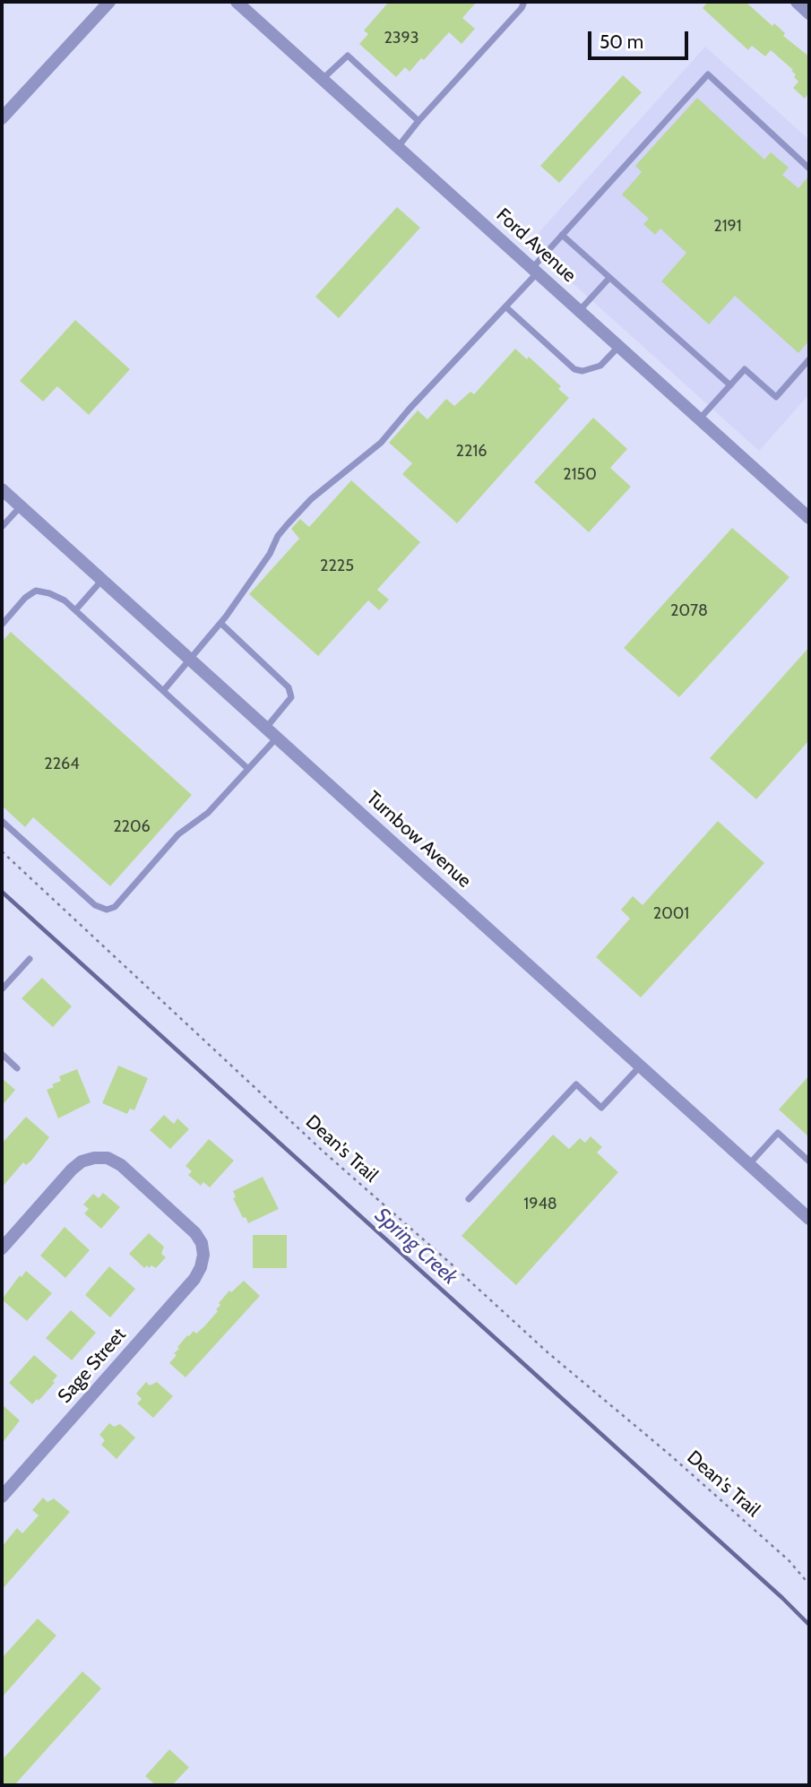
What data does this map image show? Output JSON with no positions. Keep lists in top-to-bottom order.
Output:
{
  "streets": {
    "street": ["Ford Avenue", "Turnbow Avenue", "Sage Street"],
    "path": ["Dean's Trail"]
  },
  "water": ["Spring Creek"],
  "house_numbers": [
    "2393",
    "2191",
    "2216",
    "2150",
    "2225",
    "2078",
    "2264",
    "2206",
    "2001",
    "1948"
  ],
  "scale_bar": "50 m"
}
